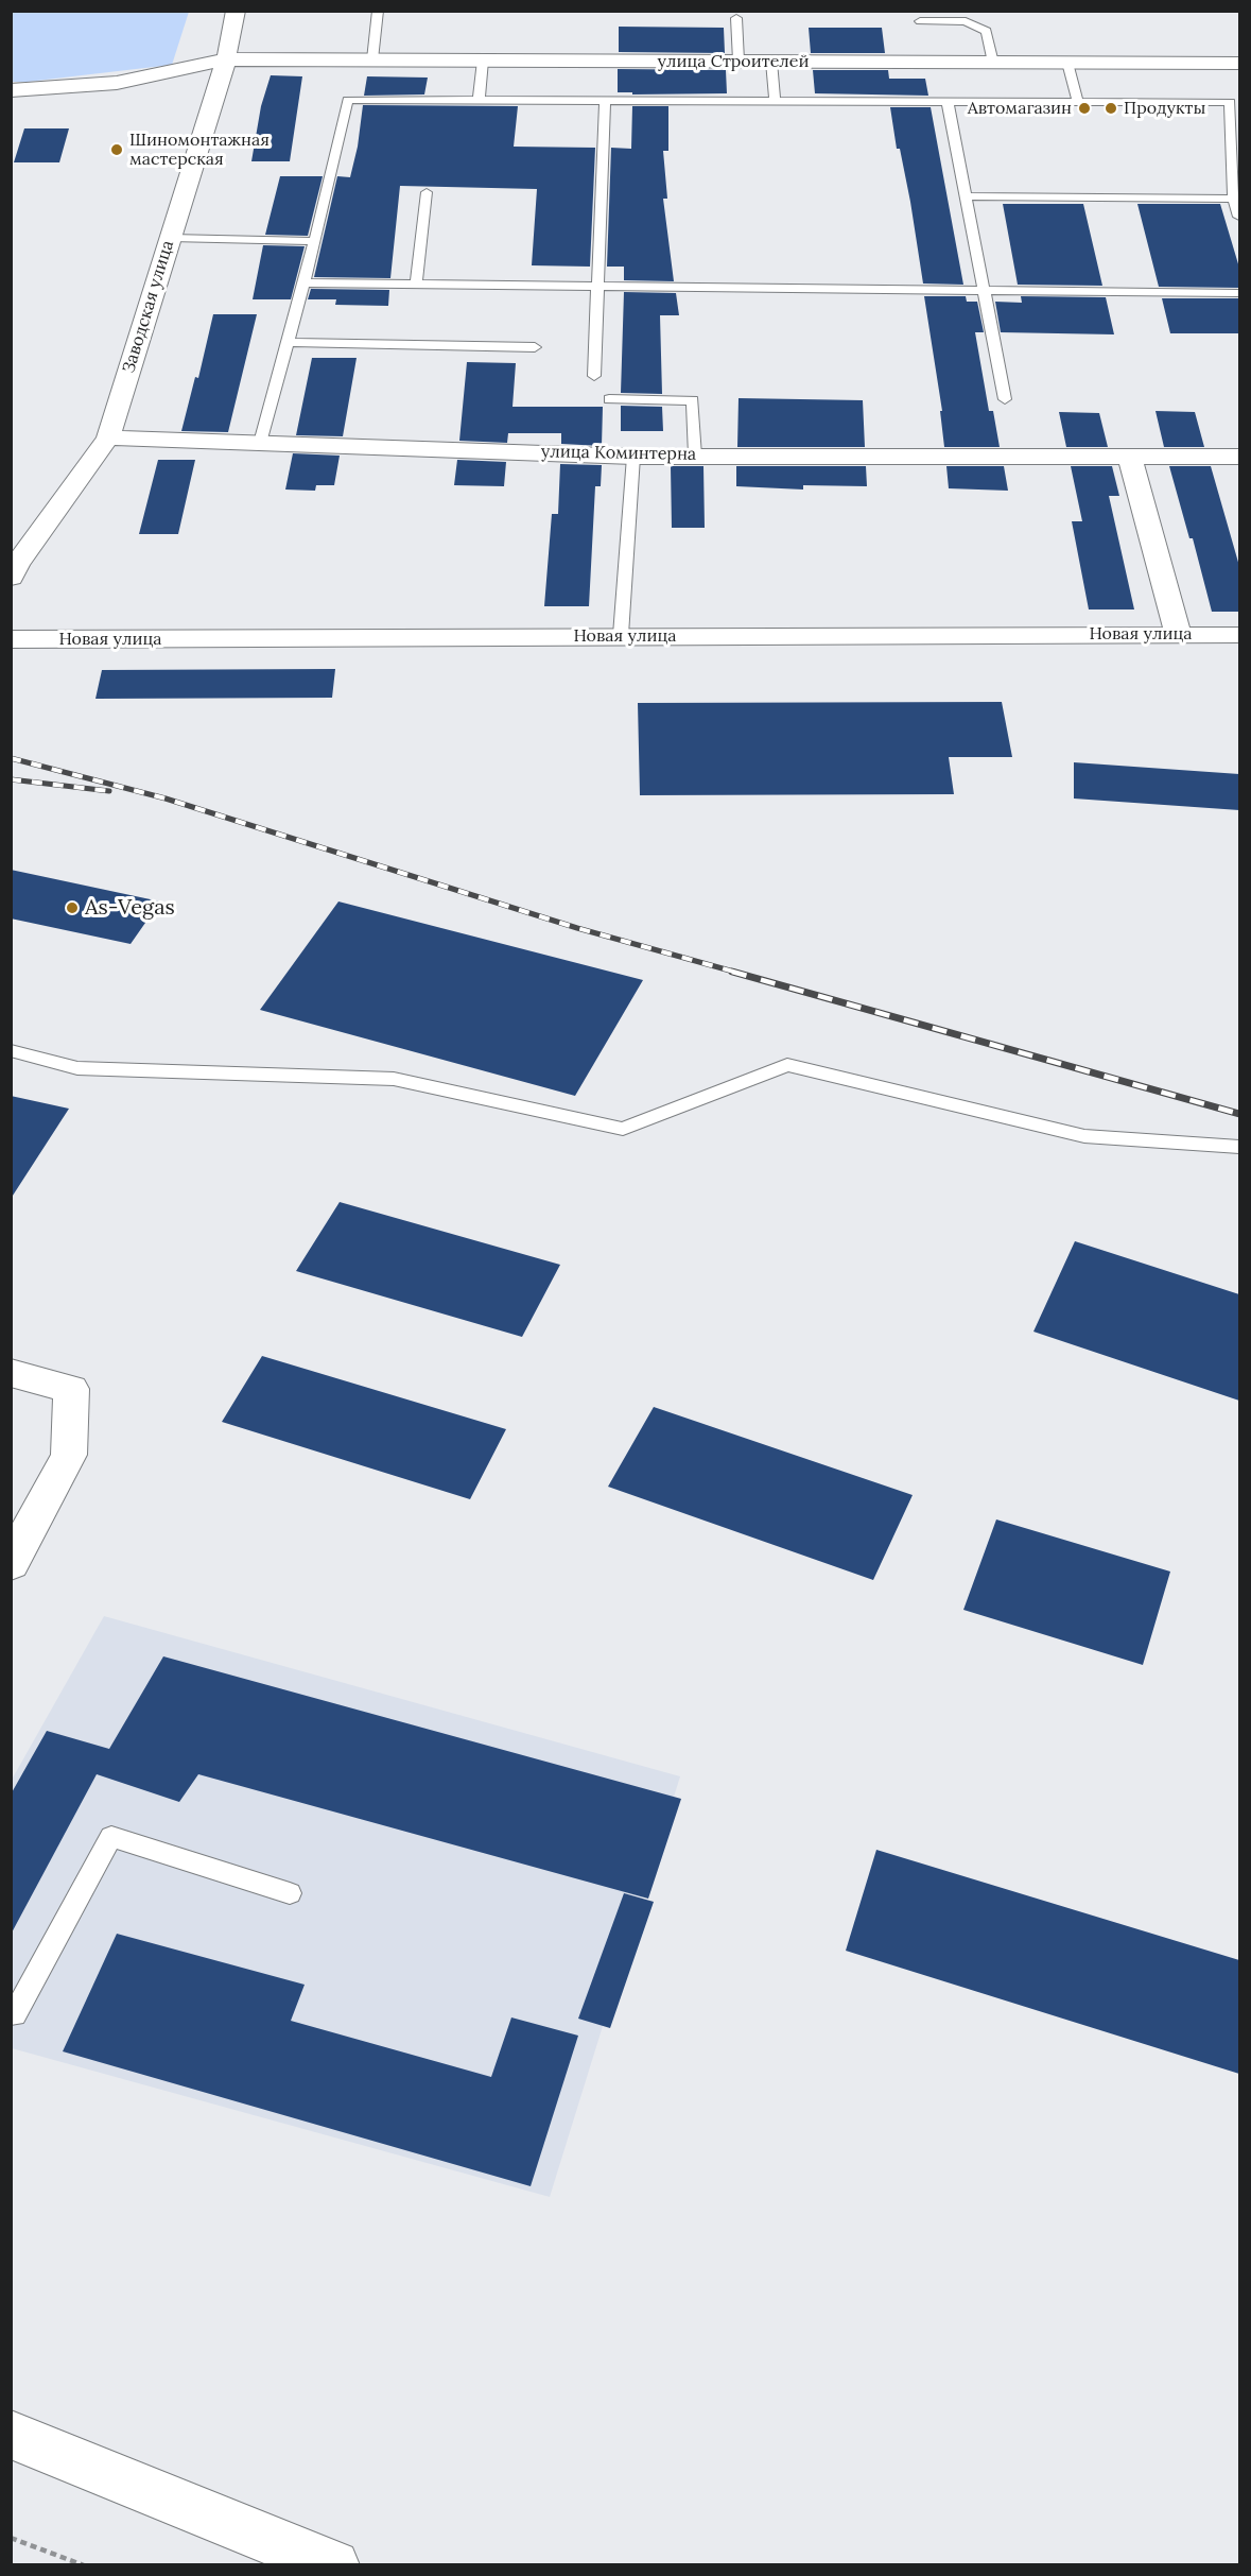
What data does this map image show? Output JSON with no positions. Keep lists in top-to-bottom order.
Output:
{
  "streets": {
    "street": [
      "улица Строителей",
      "Заводская улица",
      "улица Коминтерна",
      "Новая улица"
    ]
  },
  "crossings": [
    ["улица Строителей", "Заводская улица"],
    ["Заводская улица", "улица Коминтерна"]
  ],
  "places": [
    "Автомагазин",
    "Продукты",
    "Шиномонтажная мастерская",
    "As-Vegas"
  ]
}
